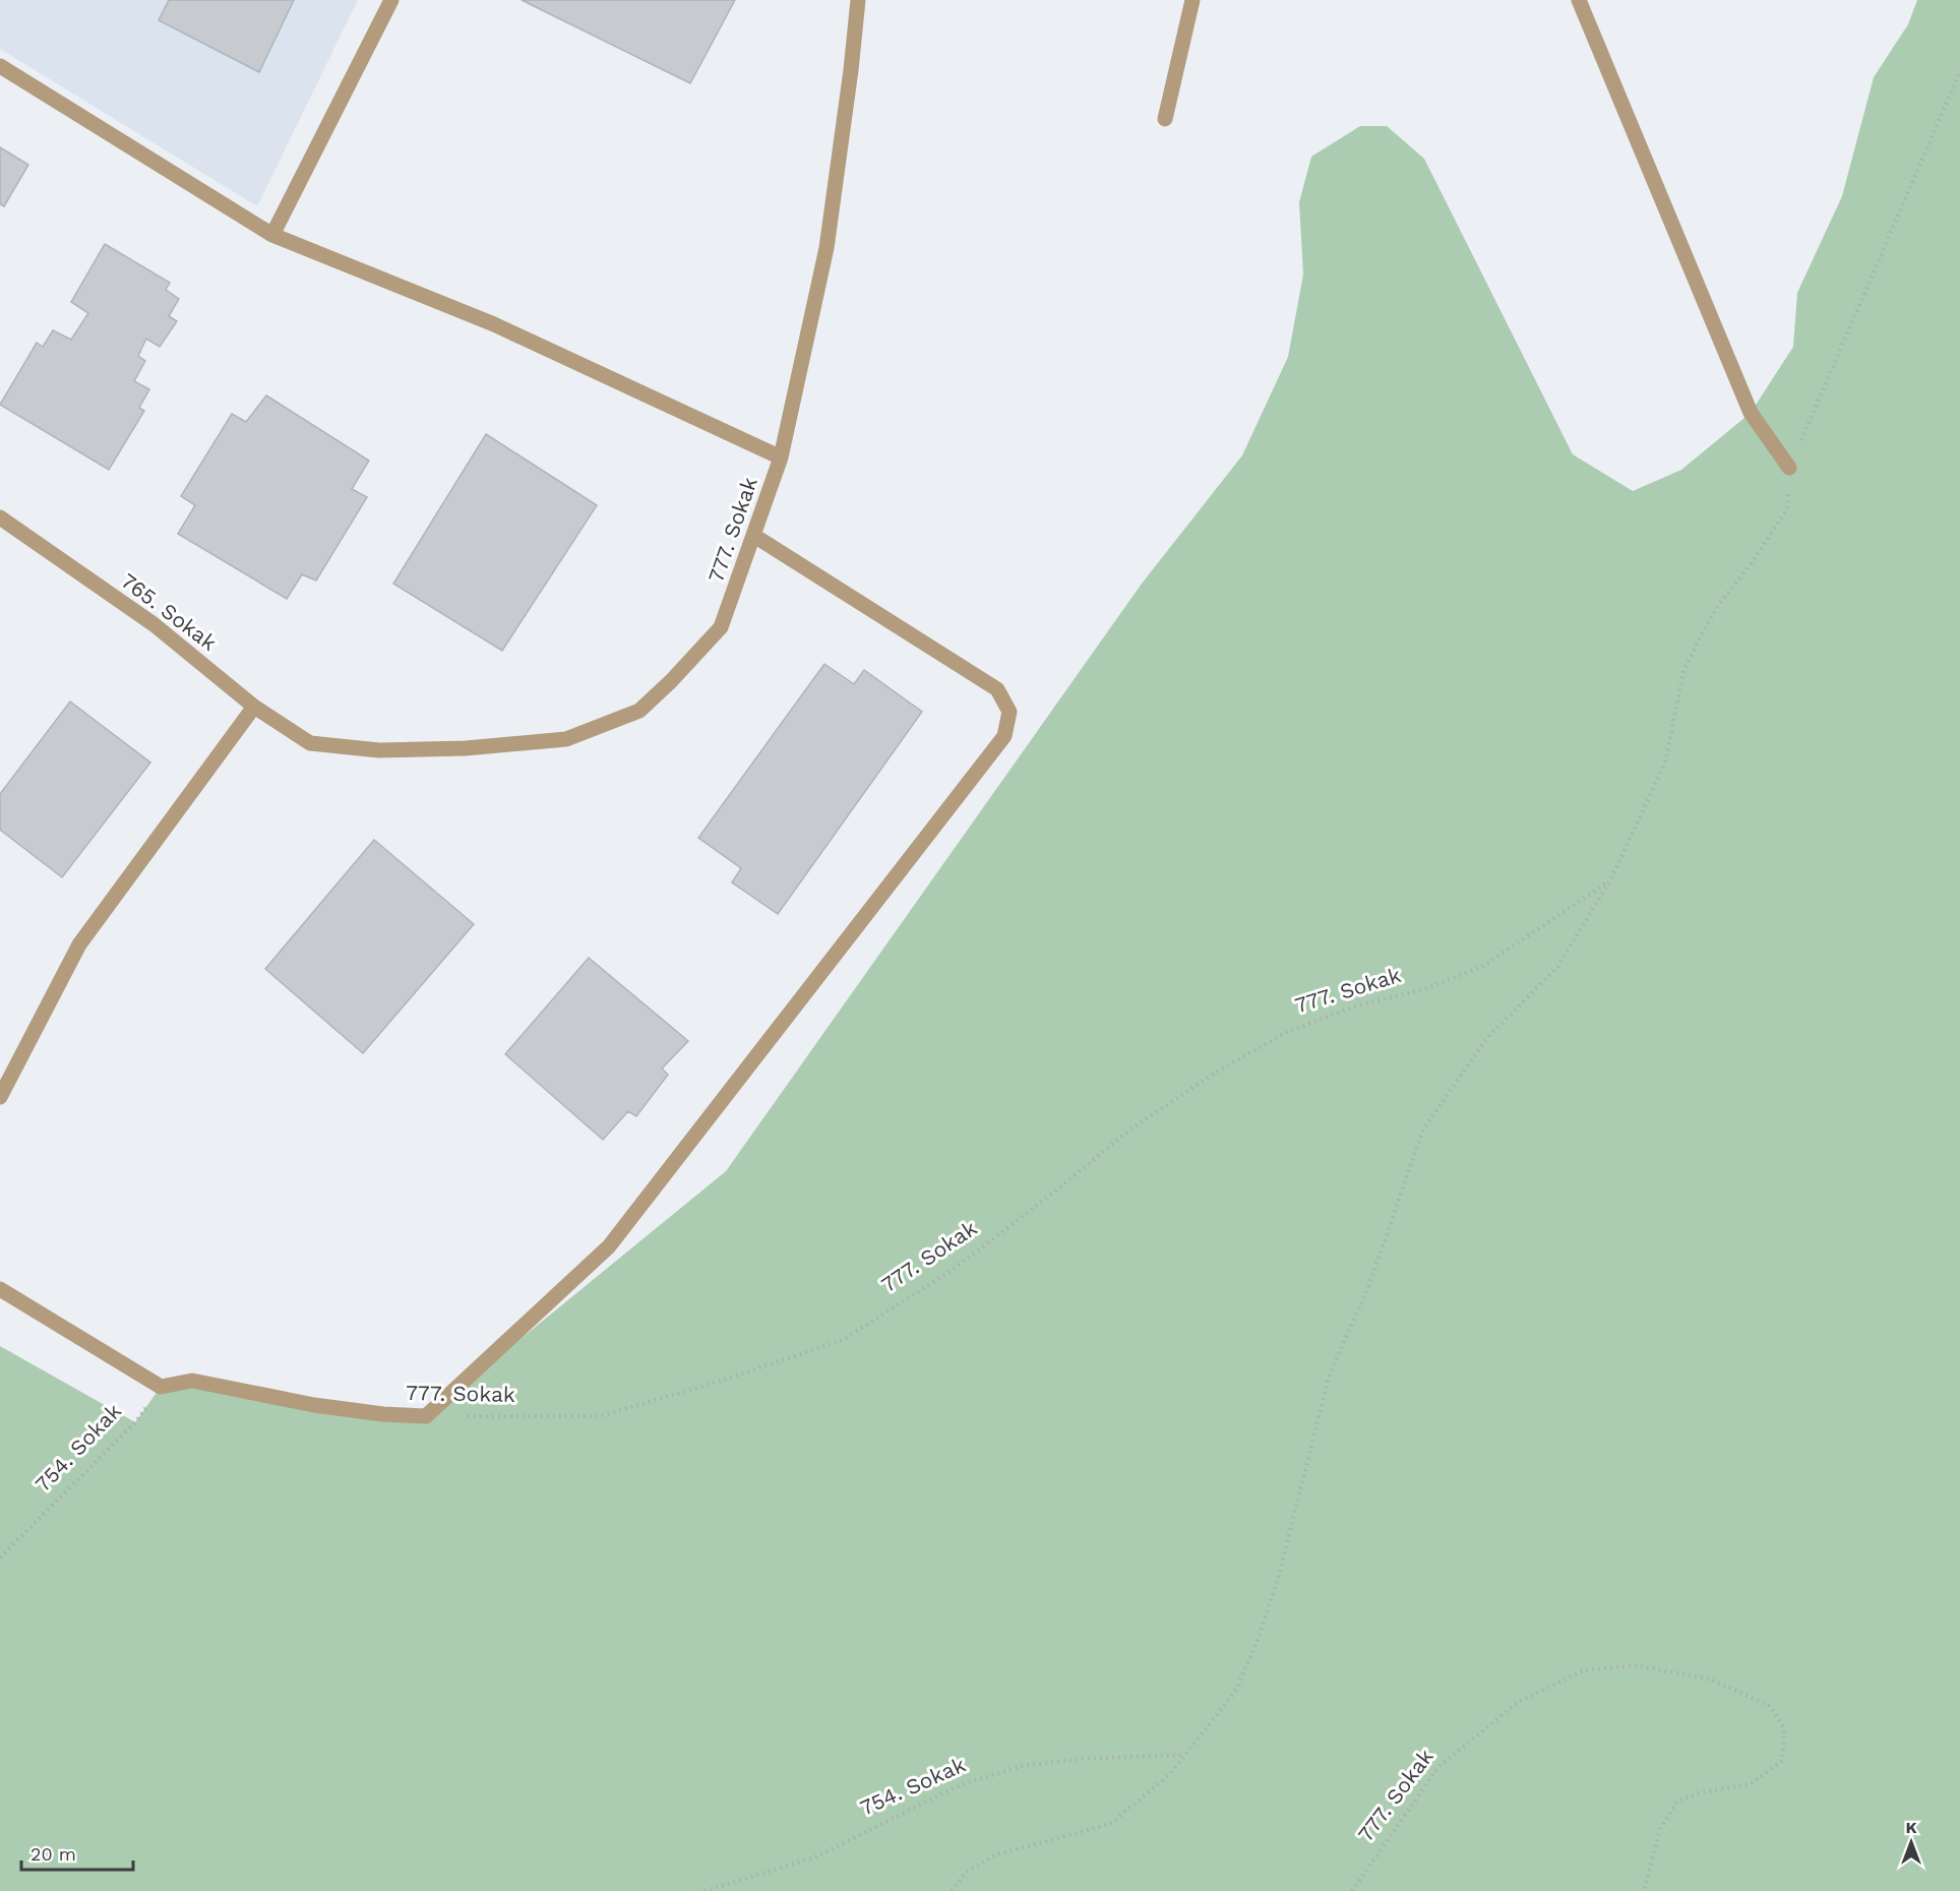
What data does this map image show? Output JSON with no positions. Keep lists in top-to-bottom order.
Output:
{
  "streets": {
    "street": ["777. Sokak", "765. Sokak"],
    "path": ["754. Sokak"]
  },
  "crossings": [
    ["777. Sokak", "765. Sokak"],
    ["777. Sokak", "754. Sokak"]
  ],
  "scale_bar": "20 m",
  "north": "top"
}
